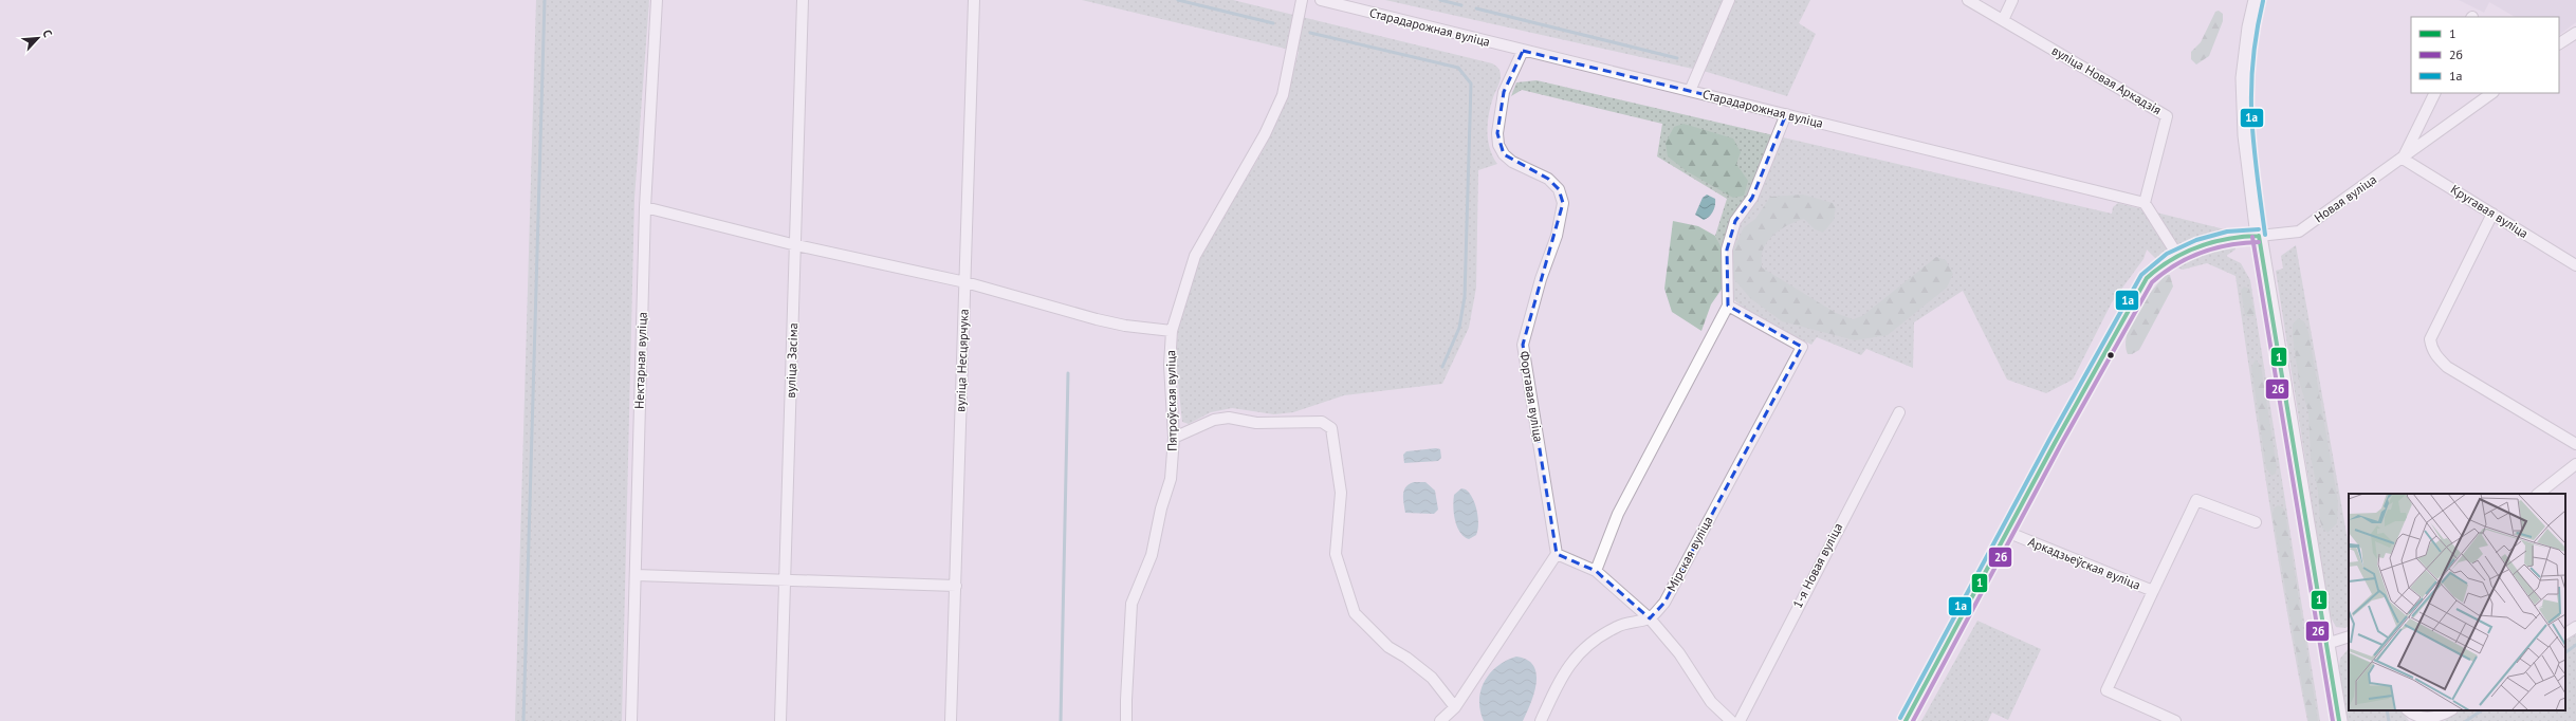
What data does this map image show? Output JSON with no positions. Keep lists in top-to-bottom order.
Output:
{
  "streets": {
    "street": [
      "Старадарожная вуліца",
      "вуліца Новая Аркадзія",
      "Новая вуліца",
      "Кругавая вуліца",
      "Нектарная вуліца",
      "вуліца Засіма",
      "вуліца Несцярчука",
      "Фортавая вуліца",
      "Пятроўская вуліца",
      "Мірская вуліца",
      "Аркадзьеўская вуліца",
      "1-я Новая вуліца"
    ]
  },
  "crossings": [
    ["Старадарожная вуліца", "вуліца Новая Аркадзія"],
    ["Старадарожная вуліца", "Фортавая вуліца"],
    ["Новая вуліца", "Кругавая вуліца"],
    ["Новая вуліца", "Аркадзьеўская вуліца"]
  ],
  "lines": ["transit line 1а", "transit line 1", "transit line 2б"],
  "legend": ["1", "2б", "1а"],
  "north": "top right"
}
